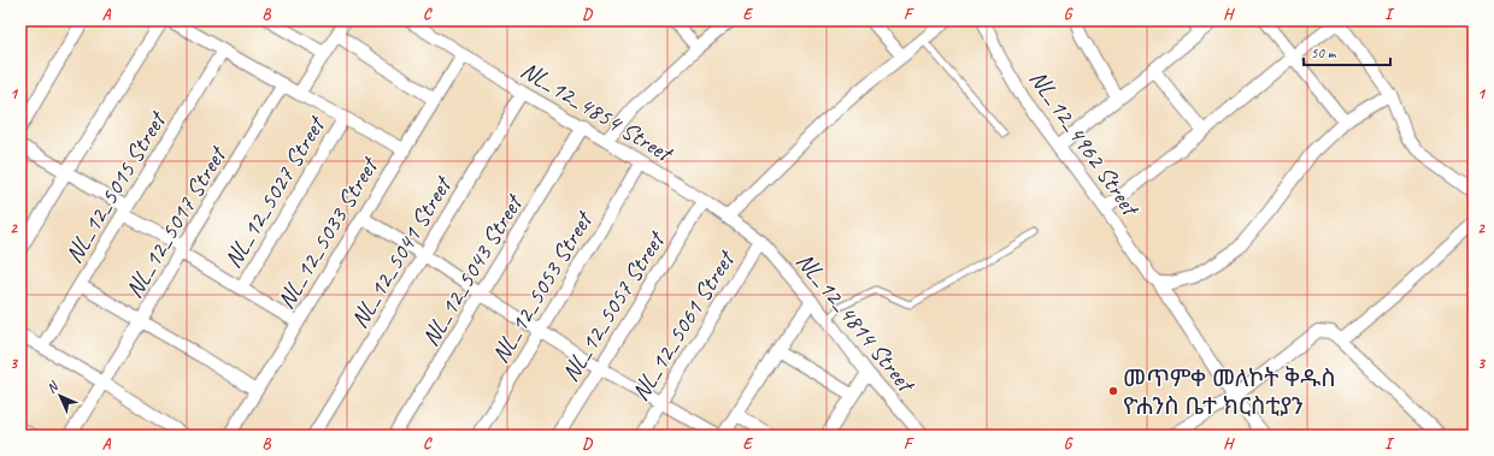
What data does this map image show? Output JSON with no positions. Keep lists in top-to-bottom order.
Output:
{
  "streets": {
    "street": [
      "NL_12_4854 Street",
      "NL_12_4962 Street",
      "NL_12_5015 Street",
      "NL_12_5027 Street",
      "NL_12_5017 Street",
      "NL_12_5033 Street",
      "NL_12_5041 Street",
      "NL_12_5043 Street",
      "NL_12_5053 Street",
      "NL_12_5057 Street",
      "NL_12_4814 Street",
      "NL_12_5061 Street"
    ]
  },
  "crossings": [
    ["NL_12_4854 Street", "NL_12_5033 Street"],
    ["NL_12_4854 Street", "NL_12_5041 Street"],
    ["NL_12_4854 Street", "NL_12_5043 Street"],
    ["NL_12_4854 Street", "NL_12_5053 Street"],
    ["NL_12_4854 Street", "NL_12_5057 Street"],
    ["NL_12_4854 Street", "NL_12_4814 Street"],
    ["NL_12_4854 Street", "NL_12_5061 Street"],
    ["NL_12_4814 Street", "NL_12_5061 Street"]
  ],
  "places": ["መጥምቀ መለኮት ቅዱስ ዮሐንስ ቤተ ክርስቲያን"],
  "scale_bar": "50 m",
  "north": "top left",
  "grid": {
    "columns": [
      "A",
      "B",
      "C",
      "D",
      "E",
      "F",
      "G",
      "H",
      "I"
    ],
    "rows": ["1", "2", "3"]
  }
}
